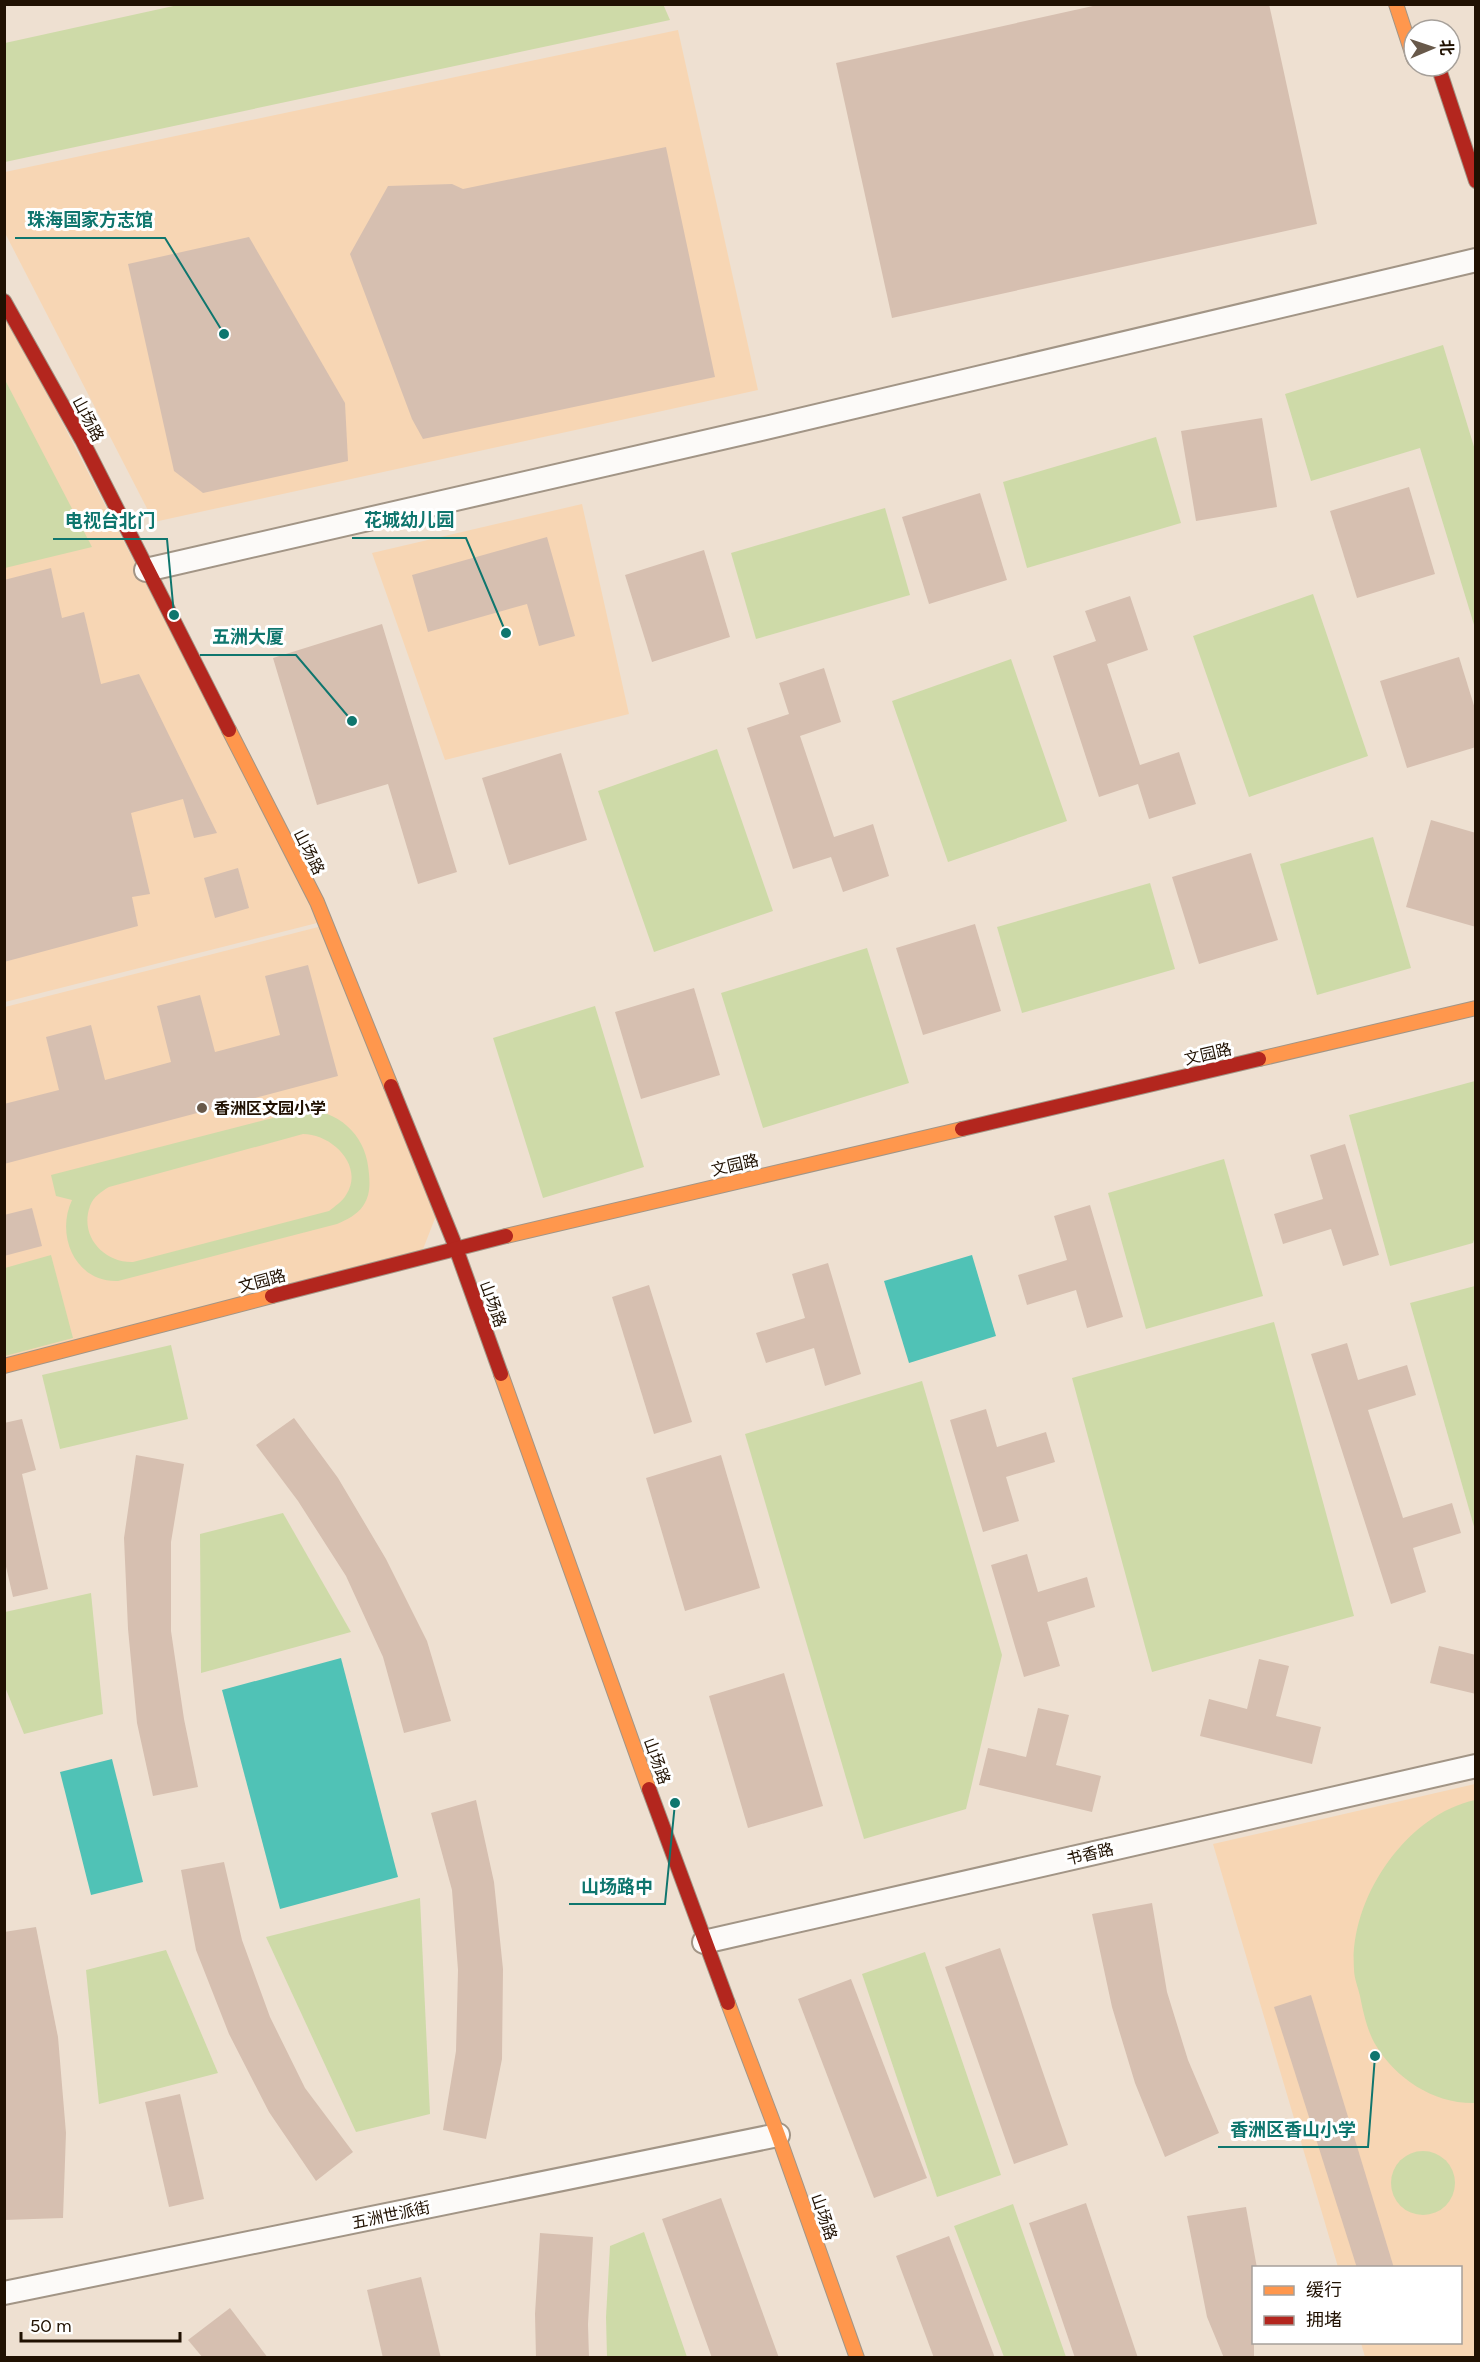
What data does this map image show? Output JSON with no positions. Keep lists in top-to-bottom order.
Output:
{
  "streets": {
    "street": [
      "山场路",
      "文园路",
      "书香路",
      "五洲世派街"
    ]
  },
  "crossings": [
    ["山场路", "文园路"],
    ["山场路", "书香路"],
    ["山场路", "五洲世派街"]
  ],
  "places": [
    "珠海国家方志馆",
    "电视台北门",
    "花城幼儿园",
    "五洲大厦",
    "香洲区文园小学",
    "山场路中",
    "香洲区香山小学"
  ],
  "legend": ["缓行", "拥堵"],
  "scale_bar": "50 m",
  "north": "right"
}
